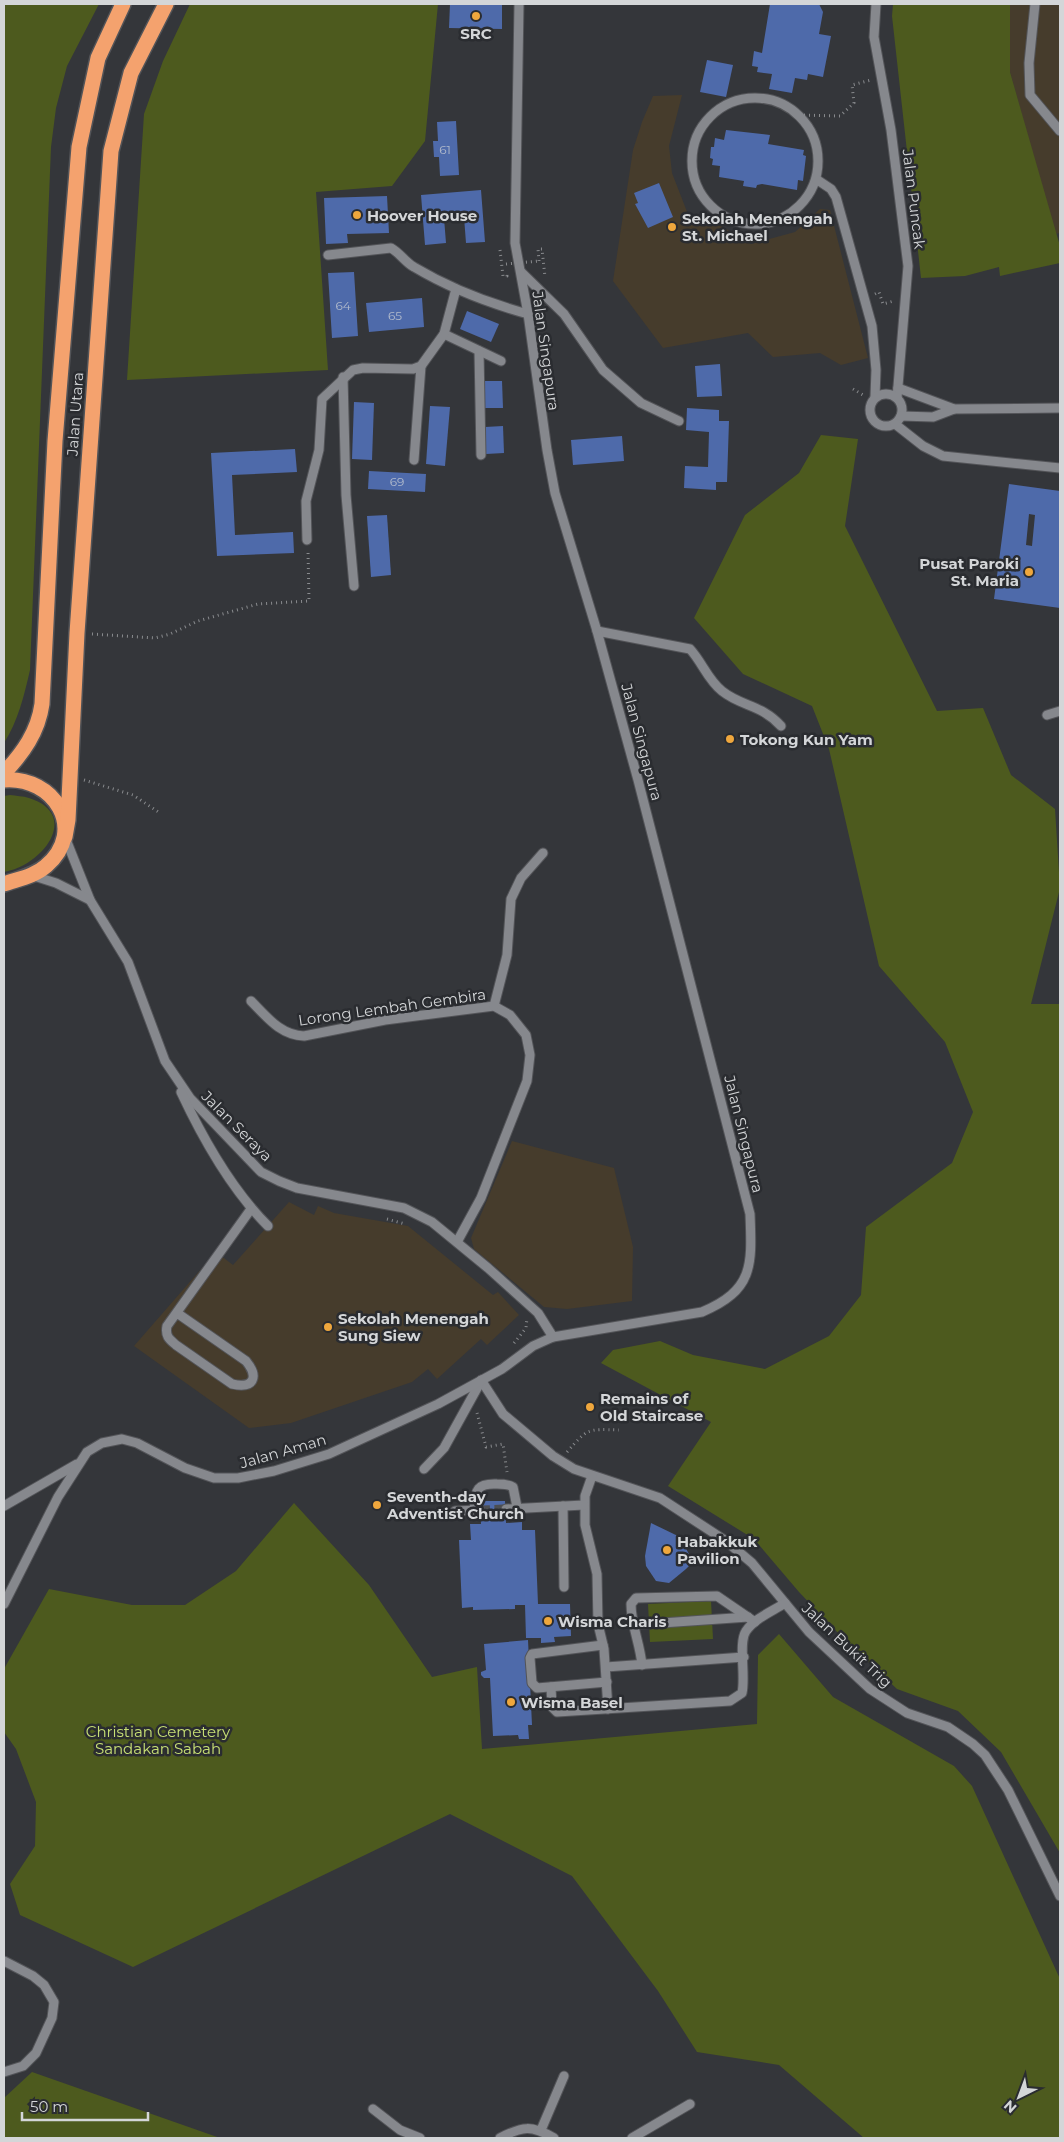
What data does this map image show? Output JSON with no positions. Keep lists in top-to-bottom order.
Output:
{
  "streets": {
    "highway": ["Jalan Utara"],
    "street": [
      "Jalan Puncak",
      "Jalan Singapura",
      "Lorong Lembah Gembira",
      "Jalan Seraya",
      "Jalan Aman",
      "Jalan Bukit Trig"
    ]
  },
  "crossings": [
    ["Jalan Singapura", "Jalan Seraya"],
    ["Jalan Singapura", "Jalan Aman"],
    ["Jalan Utara", "Jalan Seraya"],
    ["Lorong Lembah Gembira", "Jalan Seraya"],
    ["Jalan Seraya", "Jalan Aman"],
    ["Jalan Aman", "Jalan Bukit Trig"]
  ],
  "parks": ["Christian Cemetery Sandakan Sabah"],
  "places": [
    "SRC",
    "Hoover House",
    "Sekolah Menengah St. Michael",
    "Pusat Paroki St. Maria",
    "Tokong Kun Yam",
    "Sekolah Menengah Sung Siew",
    "Remains of Old Staircase",
    "Seventh-day Adventist Church",
    "Habakkuk Pavilion",
    "Wisma Charis",
    "Wisma Basel"
  ],
  "house_numbers": [
    "61",
    "64",
    "65",
    "69"
  ],
  "scale_bar": "50 m",
  "north": "bottom left"
}
